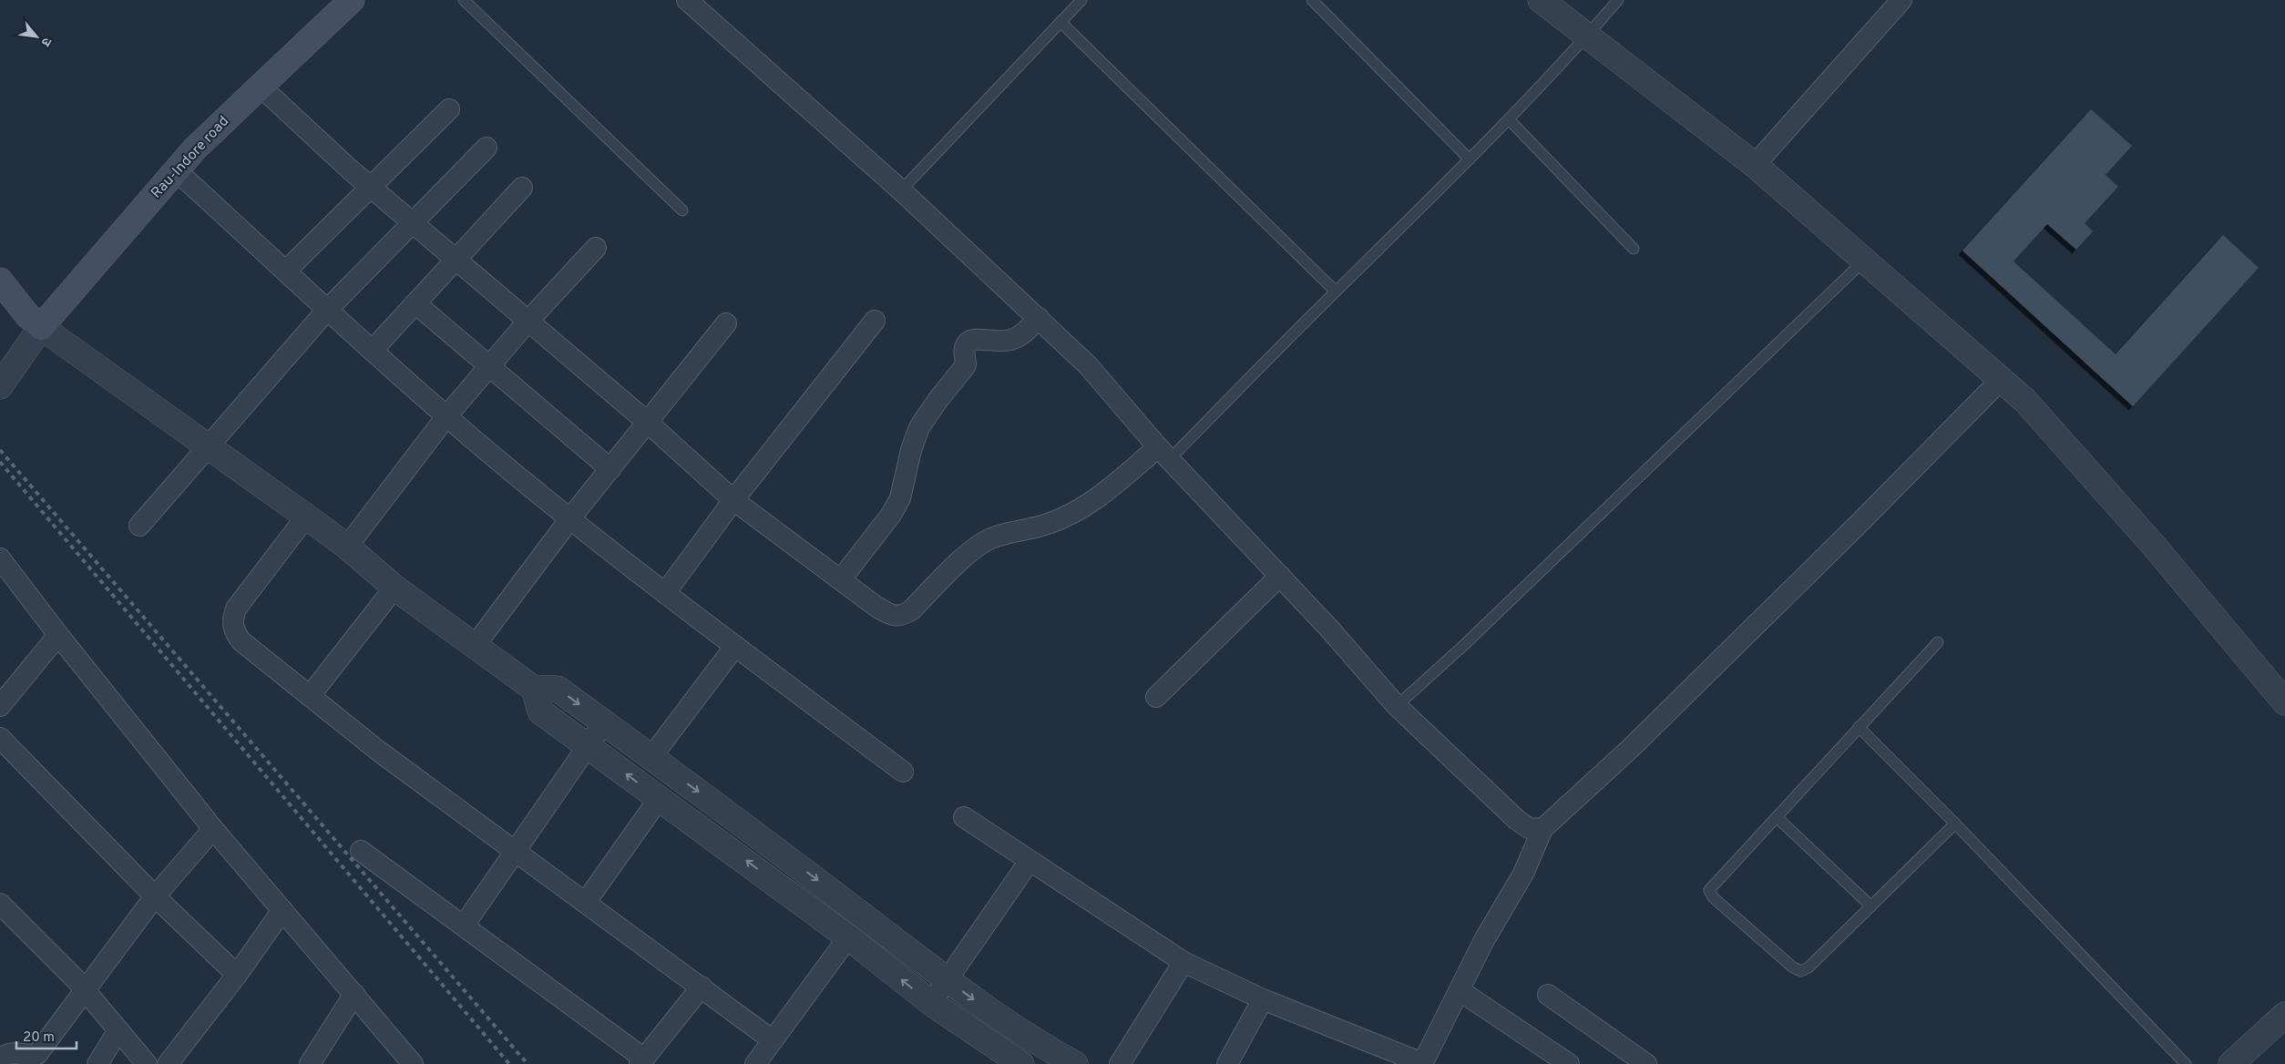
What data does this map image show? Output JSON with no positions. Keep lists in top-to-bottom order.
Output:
{
  "streets": {
    "main road": ["Rau-Indore road"]
  },
  "scale_bar": "20 m",
  "north": "bottom right"
}
